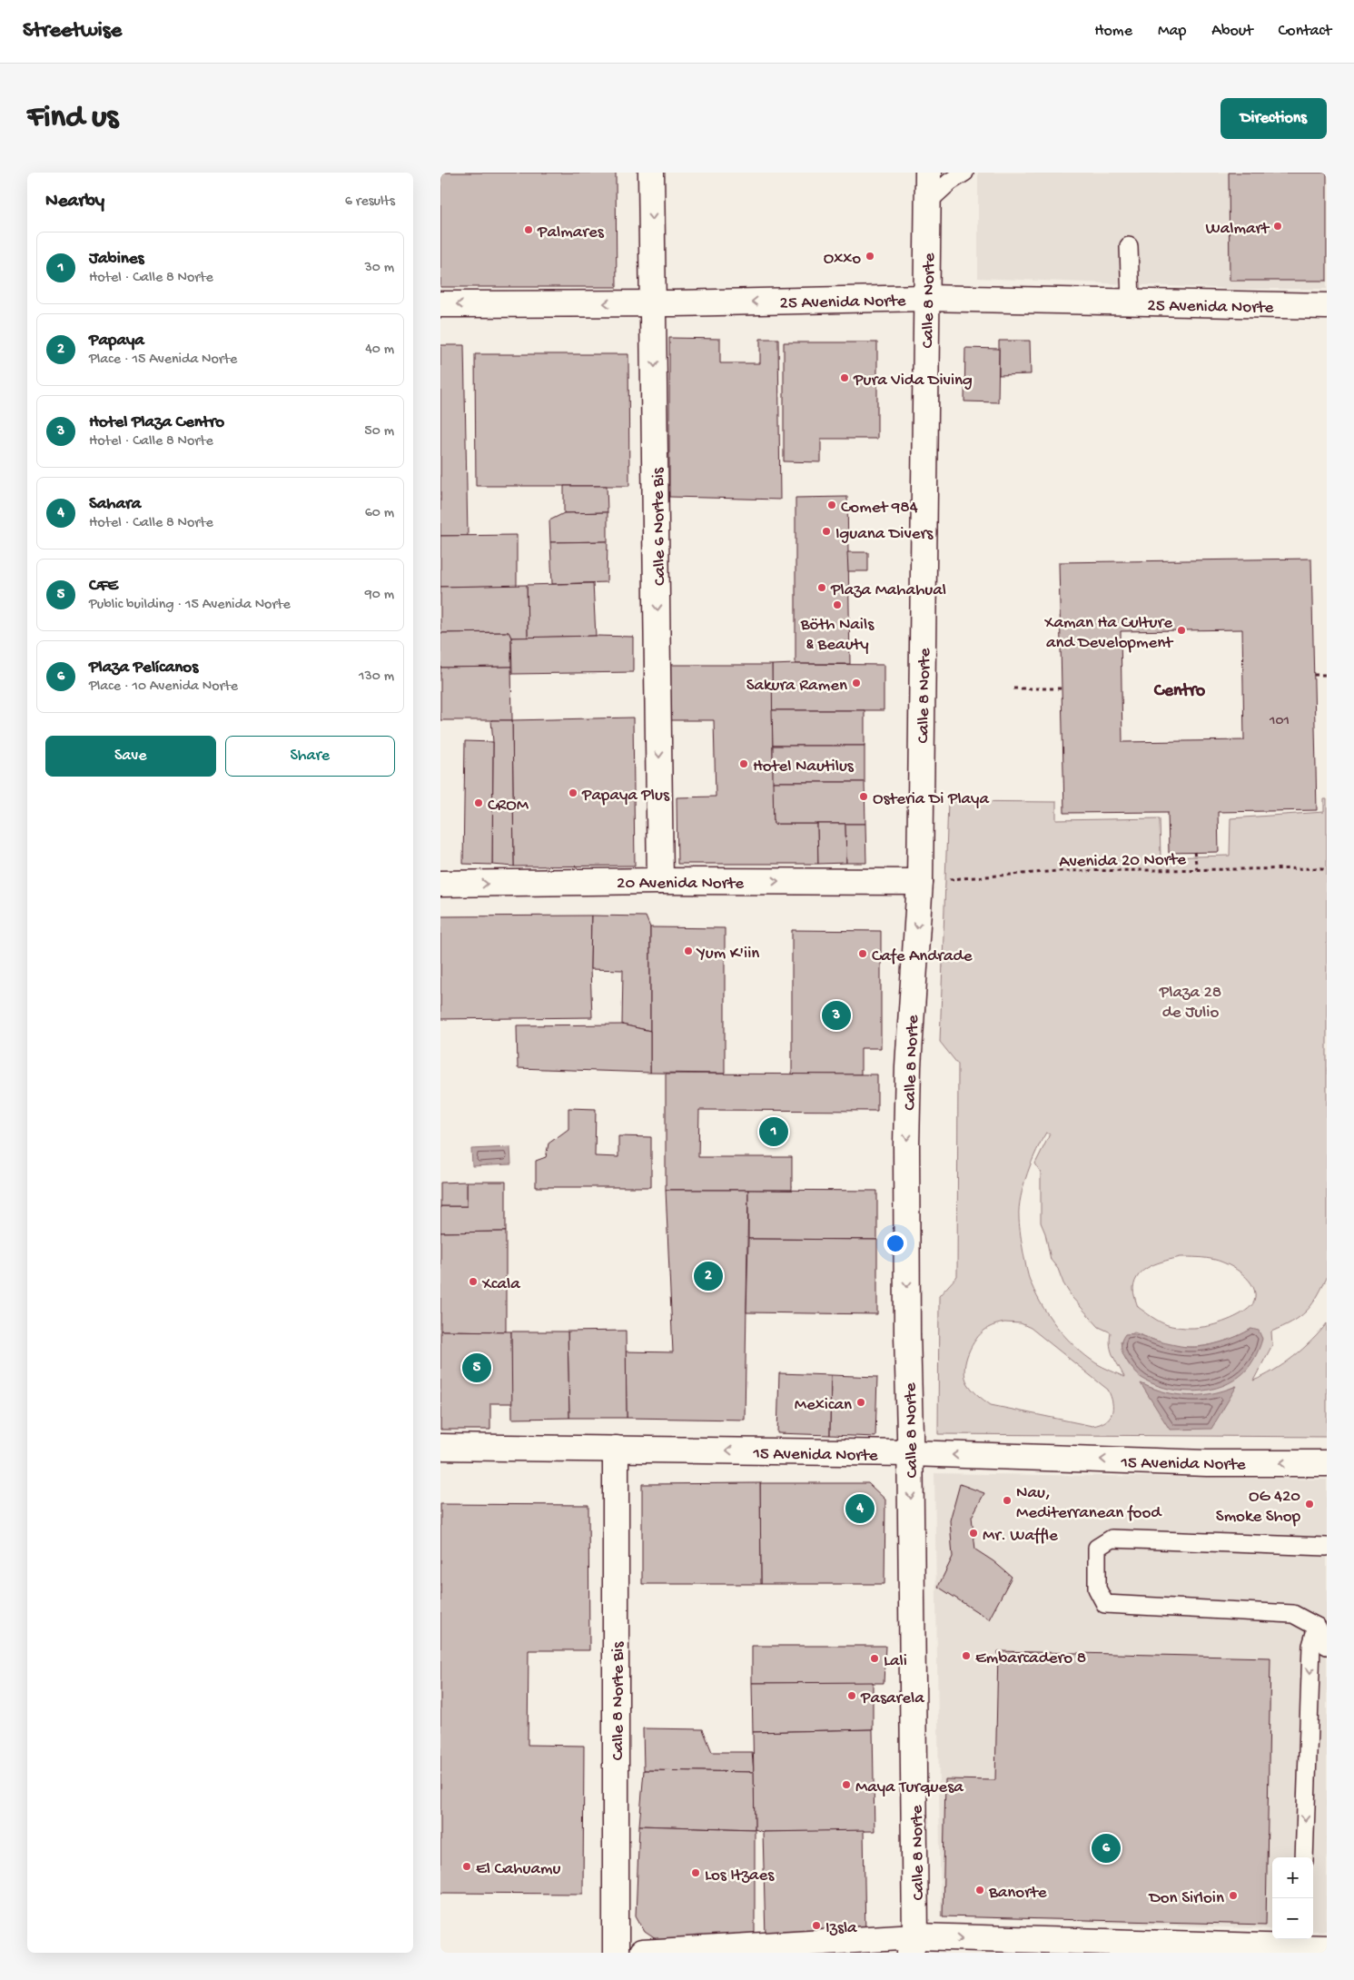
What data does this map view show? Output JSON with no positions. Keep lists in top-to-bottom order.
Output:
{
  "streets": {
    "street": [
      "25 Avenida Norte",
      "Calle 8 Norte",
      "Calle 6 Norte Bis",
      "20 Avenida Norte",
      "15 Avenida Norte",
      "Calle 8 Norte Bis"
    ],
    "path": ["Avenida 20 Norte"]
  },
  "crossings": [
    ["25 Avenida Norte", "Calle 8 Norte"],
    ["25 Avenida Norte", "Calle 6 Norte Bis"],
    ["Calle 8 Norte", "Avenida 20 Norte"],
    ["Calle 8 Norte", "20 Avenida Norte"],
    ["Calle 8 Norte", "15 Avenida Norte"],
    ["Calle 6 Norte Bis", "20 Avenida Norte"],
    ["Avenida 20 Norte", "20 Avenida Norte"],
    ["15 Avenida Norte", "Calle 8 Norte Bis"]
  ],
  "one_way": [
    "25 Avenida Norte",
    "Calle 8 Norte",
    "Calle 6 Norte Bis",
    "20 Avenida Norte",
    "15 Avenida Norte"
  ],
  "districts": ["Centro"],
  "parks": ["Plaza 28 de Julio"],
  "places": [
    "Walmart",
    "Palmares",
    "Oxxo",
    "Pura Vida Diving",
    "Comet 984",
    "Iguana Divers",
    "Plaza Mahahual",
    "Böth Nails & Beauty",
    "Xaman Ha Culture and Development",
    "Sakura Ramen",
    "Hotel Nautilus",
    "Papaya Plus",
    "Osteria Di Playa",
    "CROM",
    "Yum K'iin",
    "Cafe Andrade",
    "Xcala",
    "Mexican",
    "Nau, Mediterranean food",
    "OG 420 Smoke Shop",
    "Mr. Waffle",
    "Embarcadero 8",
    "Lali",
    "Pasarela",
    "Maya Turquesa",
    "El Cahuamu",
    "Los Itzaes",
    "Banorte",
    "Don Sirloin",
    "Izsla"
  ],
  "house_numbers": ["101"],
  "page": {
    "header": "Streetwise",
    "nav": [
      "Home",
      "Map",
      "About",
      "Contact"
    ],
    "buttons": [
      "Directions",
      ["Save", "Share"]
    ],
    "title": "Find us",
    "heading": ["Nearby", "6 results"],
    "list": [
      {
        "mark": "1",
        "name": "Jabines",
        "note": "Hotel · Calle 8 Norte",
        "value": "30 m"
      },
      {
        "mark": "2",
        "name": "Papaya",
        "note": "Place · 15 Avenida Norte",
        "value": "40 m"
      },
      {
        "mark": "3",
        "name": "Hotel Plaza Centro",
        "note": "Hotel · Calle 8 Norte",
        "value": "50 m"
      },
      {
        "mark": "4",
        "name": "Sahara",
        "note": "Hotel · Calle 8 Norte",
        "value": "60 m"
      },
      {
        "mark": "5",
        "name": "CFE",
        "note": "Public building · 15 Avenida Norte",
        "value": "90 m"
      },
      {
        "mark": "6",
        "name": "Plaza Pelícanos",
        "note": "Place · 10 Avenida Norte",
        "value": "130 m"
      }
    ],
    "pins": [
      "3",
      "1",
      "2",
      "5",
      "4",
      "6"
    ],
    "map_buttons": ["+", "−"]
  }
}
